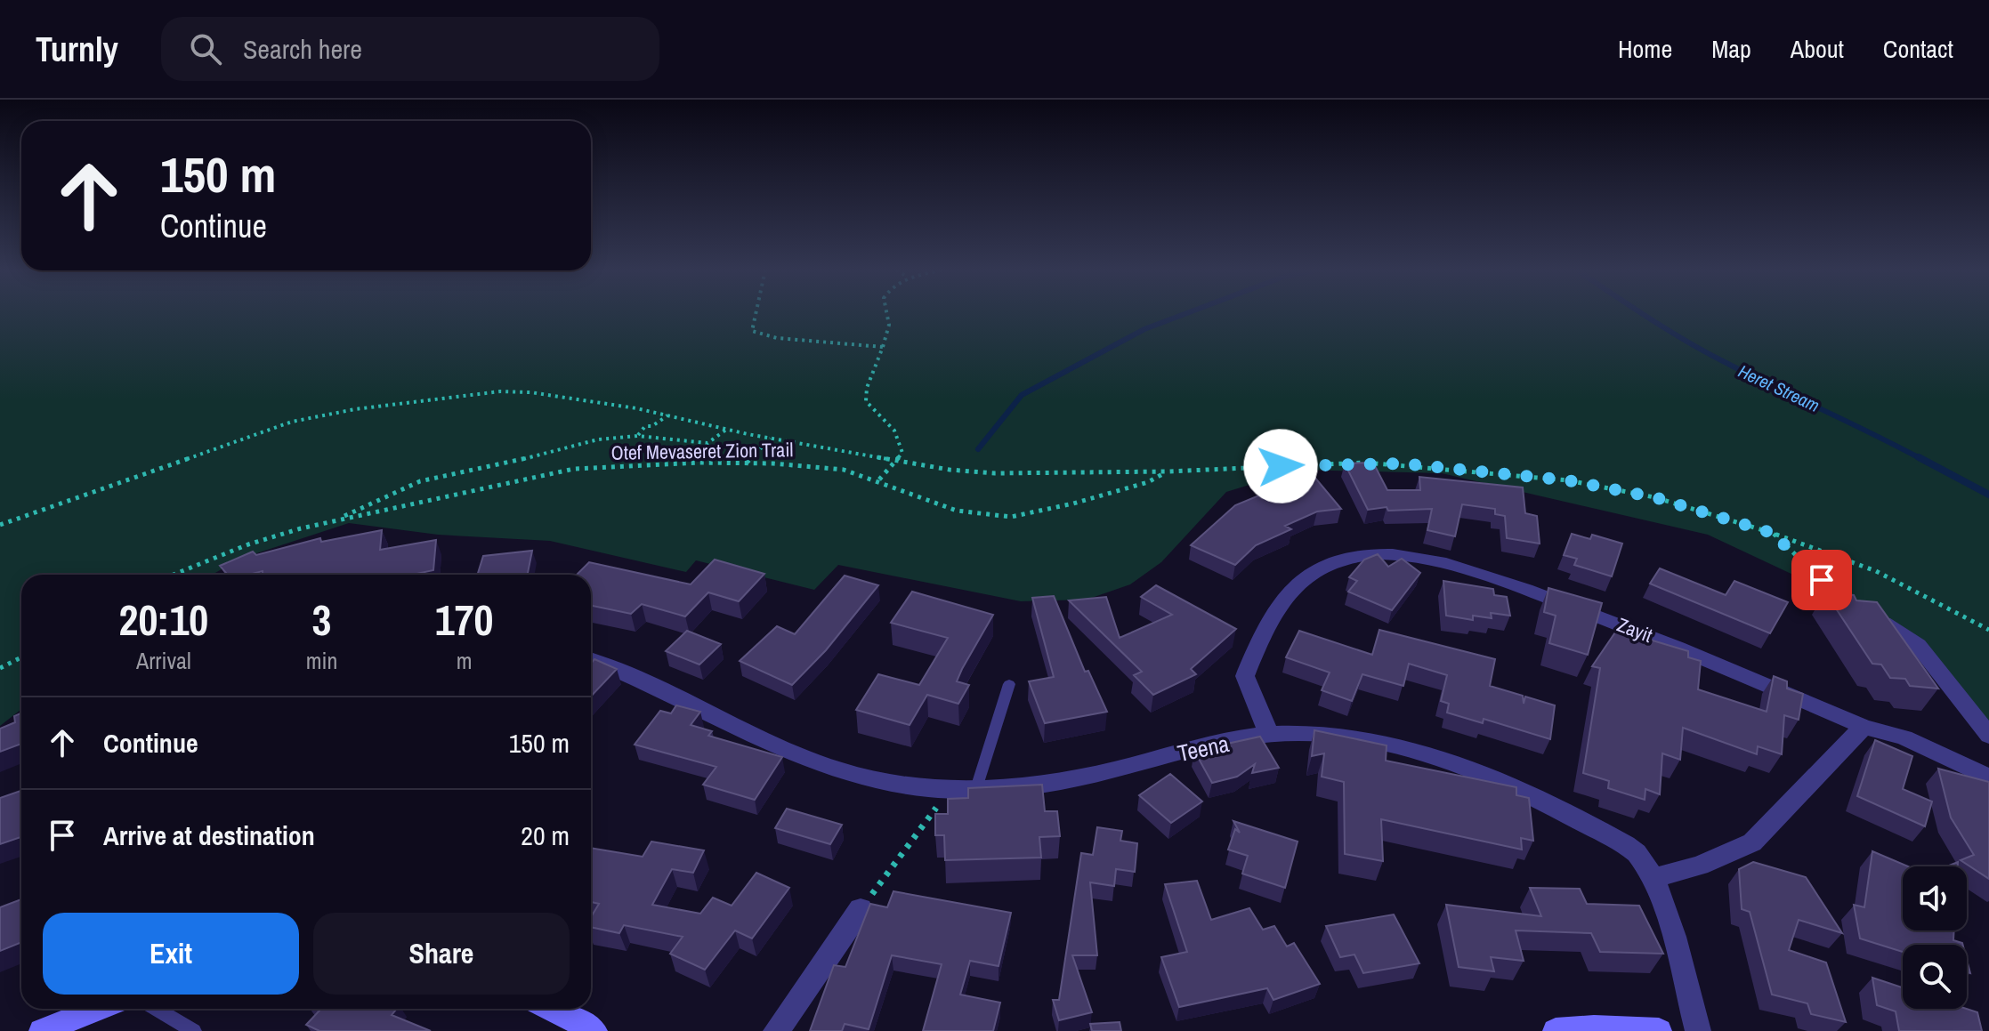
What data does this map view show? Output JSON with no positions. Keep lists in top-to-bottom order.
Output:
{
  "streets": {
    "street": ["Zayit", "Teena"],
    "path": ["Otef Mevaseret Zion Trail"]
  },
  "crossings": [
    ["Zayit", "Teena"]
  ],
  "water": ["Heret Stream"],
  "page": {
    "header": "Turnly",
    "search": "Search here",
    "nav": [
      "Home",
      "Map",
      "About",
      "Contact"
    ],
    "turn": ["150 m", "Continue"],
    "eta": [
      "20:10",
      "Arrival",
      "3",
      "min",
      "170",
      "m"
    ],
    "list": [
      {
        "name": "Continue",
        "value": "150 m"
      },
      {
        "name": "Arrive at destination",
        "value": "20 m"
      }
    ],
    "buttons": ["Exit", "Share"]
  }
}
